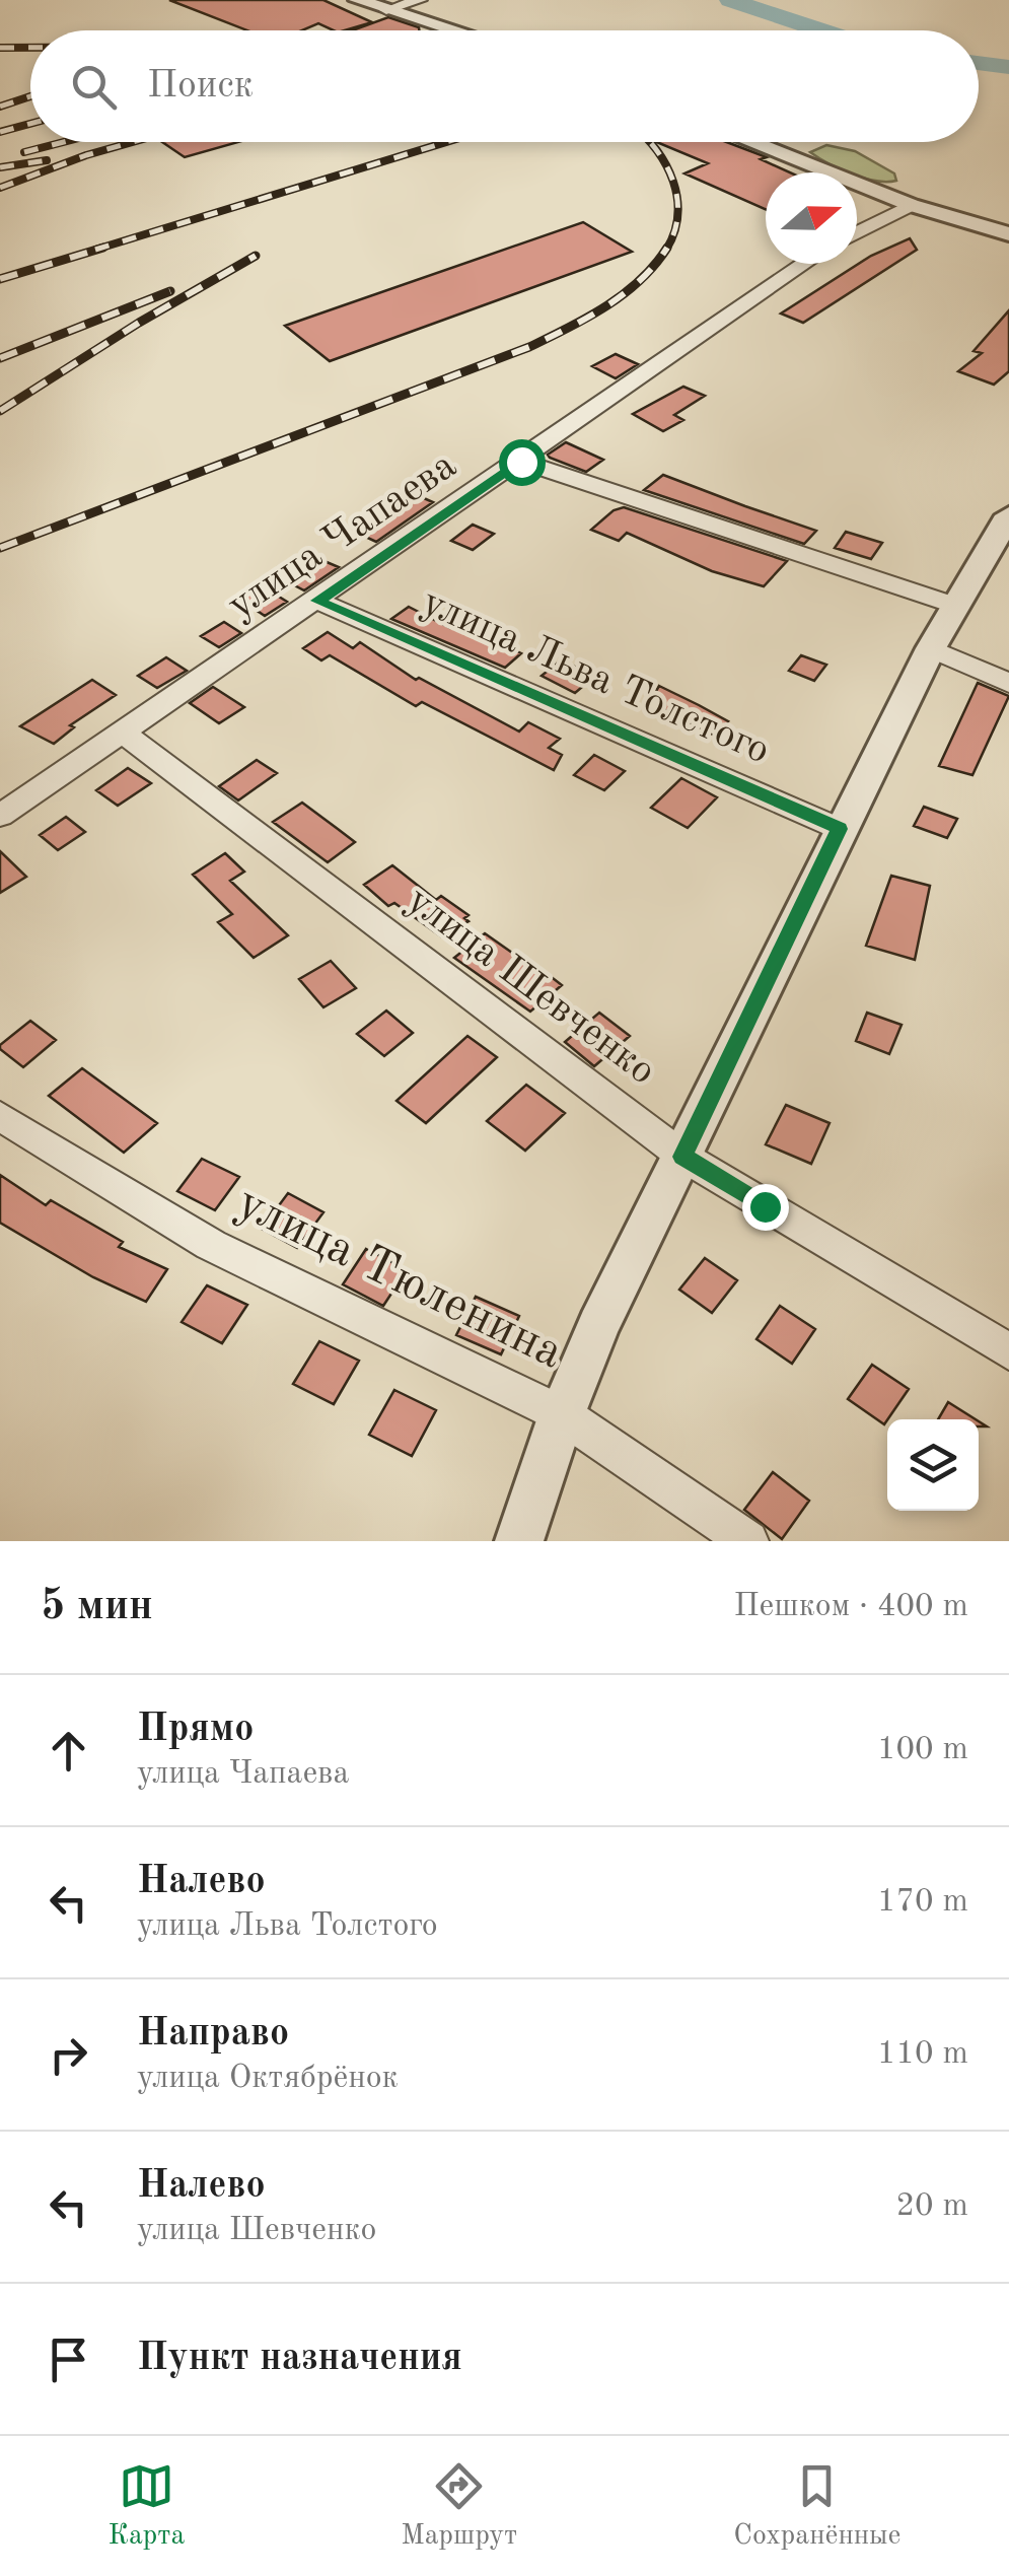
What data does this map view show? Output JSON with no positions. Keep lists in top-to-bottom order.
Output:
{
  "streets": {
    "street": [
      "улица Чапаева",
      "улица Льва Толстого",
      "улица Шевченко",
      "улица Тюленина"
    ]
  },
  "crossings": [
    ["улица Чапаева", "улица Льва Толстого"],
    ["улица Чапаева", "улица Шевченко"]
  ],
  "north": "right",
  "page": {
    "search": "Поиск",
    "heading": ["5 мин", "Пешком · 400 m"],
    "list": [
      ["Прямо", "улица Чапаева", "100 m"],
      ["Налево", "улица Льва Толстого", "170 m"],
      ["Направо", "улица Октябрёнок", "110 m"],
      ["Налево", "улица Шевченко", "20 m"],
      "Пункт назначения"
    ],
    "nav": ["Карта", "Маршрут", "Сохранённые"]
  }
}
